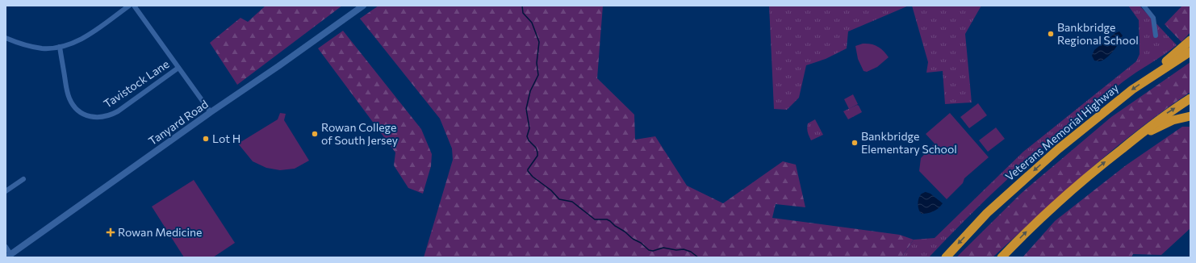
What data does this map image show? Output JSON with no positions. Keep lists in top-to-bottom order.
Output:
{
  "streets": {
    "highway": ["Veterans Memorial Highway"],
    "street": ["Tavistock Lane", "Tanyard Road"]
  },
  "places": {
    "other": [
      "Bankbridge Regional School",
      "Rowan College of South Jersey",
      "Lot H",
      "Bankbridge Elementary School"
    ],
    "health": ["Rowan Medicine"]
  }
}
